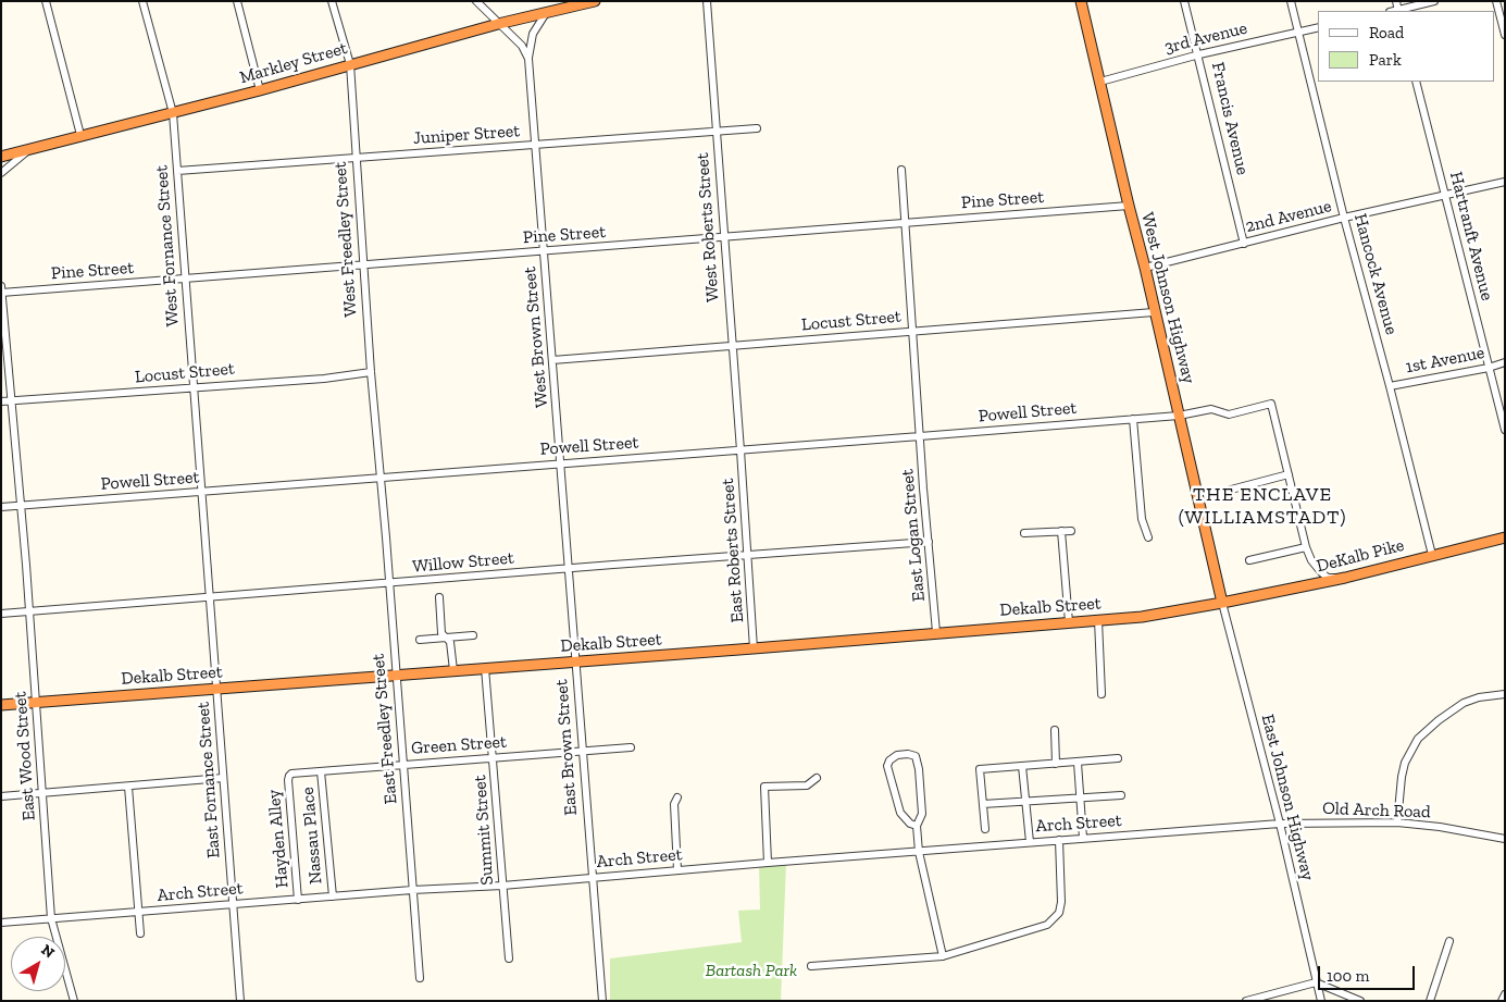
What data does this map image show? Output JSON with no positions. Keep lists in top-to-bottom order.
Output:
{
  "streets": {
    "highway": [
      "Markley Street",
      "West Johnson Highway",
      "DeKalb Pike",
      "Dekalb Street"
    ],
    "street": [
      "3rd Avenue",
      "Francis Avenue",
      "Juniper Street",
      "Pine Street",
      "2nd Avenue",
      "West Roberts Street",
      "Hartranft Avenue",
      "West Freedley Street",
      "West Fornance Street",
      "Hancock Avenue",
      "Locust Street",
      "West Brown Street",
      "1st Avenue",
      "Powell Street",
      "East Logan Street",
      "East Roberts Street",
      "Willow Street",
      "East Freedley Street",
      "Green Street",
      "East Brown Street",
      "East Wood Street",
      "East Fornance Street",
      "East Johnson Highway",
      "Old Arch Road",
      "Arch Street",
      "Summit Street",
      "Nassau Place",
      "Hayden Alley"
    ]
  },
  "crossings": [
    ["3rd Avenue", "Francis Avenue"],
    ["3rd Avenue", "Hancock Avenue"],
    ["3rd Avenue", "West Johnson Highway"],
    ["Markley Street", "West Freedley Street"],
    ["Markley Street", "West Fornance Street"],
    ["Markley Street", "West Brown Street"],
    ["Francis Avenue", "2nd Avenue"],
    ["Juniper Street", "West Roberts Street"],
    ["Juniper Street", "West Freedley Street"],
    ["Juniper Street", "West Fornance Street"],
    ["Juniper Street", "West Brown Street"],
    ["Pine Street", "West Roberts Street"],
    ["Pine Street", "West Freedley Street"],
    ["Pine Street", "West Fornance Street"],
    ["Pine Street", "West Johnson Highway"],
    ["Pine Street", "West Brown Street"],
    ["Pine Street", "East Logan Street"],
    ["Pine Street", "East Wood Street"],
    ["2nd Avenue", "Hartranft Avenue"],
    ["2nd Avenue", "Hancock Avenue"],
    ["2nd Avenue", "West Johnson Highway"],
    ["West Roberts Street", "Locust Street"],
    ["West Roberts Street", "Powell Street"],
    ["West Roberts Street", "East Roberts Street"],
    ["Hartranft Avenue", "1st Avenue"],
    ["West Freedley Street", "Locust Street"],
    ["West Freedley Street", "Powell Street"],
    ["West Freedley Street", "East Freedley Street"],
    ["West Fornance Street", "Locust Street"],
    ["West Fornance Street", "Powell Street"],
    ["West Fornance Street", "East Fornance Street"],
    ["Hancock Avenue", "1st Avenue"],
    ["Hancock Avenue", "DeKalb Pike"],
    ["West Johnson Highway", "Locust Street"],
    ["West Johnson Highway", "Powell Street"],
    ["West Johnson Highway", "DeKalb Pike"],
    ["West Johnson Highway", "Dekalb Street"],
    ["West Johnson Highway", "East Johnson Highway"],
    ["Locust Street", "West Brown Street"],
    ["Locust Street", "East Logan Street"],
    ["Locust Street", "East Wood Street"],
    ["West Brown Street", "Powell Street"],
    ["West Brown Street", "East Brown Street"],
    ["Powell Street", "East Logan Street"],
    ["Powell Street", "East Roberts Street"],
    ["Powell Street", "East Freedley Street"],
    ["Powell Street", "East Brown Street"],
    ["Powell Street", "East Wood Street"],
    ["Powell Street", "East Fornance Street"],
    ["East Logan Street", "Willow Street"],
    ["East Logan Street", "Dekalb Street"],
    ["East Roberts Street", "Willow Street"],
    ["East Roberts Street", "Dekalb Street"],
    ["DeKalb Pike", "Dekalb Street"],
    ["DeKalb Pike", "East Johnson Highway"],
    ["Willow Street", "East Freedley Street"],
    ["Willow Street", "East Brown Street"],
    ["Willow Street", "East Wood Street"],
    ["Willow Street", "East Fornance Street"],
    ["Dekalb Street", "East Freedley Street"],
    ["Dekalb Street", "East Brown Street"],
    ["Dekalb Street", "East Wood Street"],
    ["Dekalb Street", "East Fornance Street"],
    ["Dekalb Street", "East Johnson Highway"],
    ["Dekalb Street", "Summit Street"],
    ["East Freedley Street", "Green Street"],
    ["East Freedley Street", "Arch Street"],
    ["Green Street", "East Brown Street"],
    ["Green Street", "Summit Street"],
    ["Green Street", "Nassau Place"],
    ["Green Street", "Hayden Alley"],
    ["East Brown Street", "Arch Street"],
    ["East Wood Street", "Arch Street"],
    ["East Fornance Street", "Arch Street"],
    ["East Johnson Highway", "Old Arch Road"],
    ["East Johnson Highway", "Arch Street"],
    ["Old Arch Road", "Arch Street"],
    ["Arch Street", "Summit Street"],
    ["Arch Street", "Nassau Place"],
    ["Arch Street", "Hayden Alley"]
  ],
  "districts": ["THE ENCLAVE (WILLIAMSTADT)"],
  "parks": ["Bartash Park"],
  "legend": ["Road", "Park"],
  "scale_bar": "100 m",
  "north": "top right"
}
